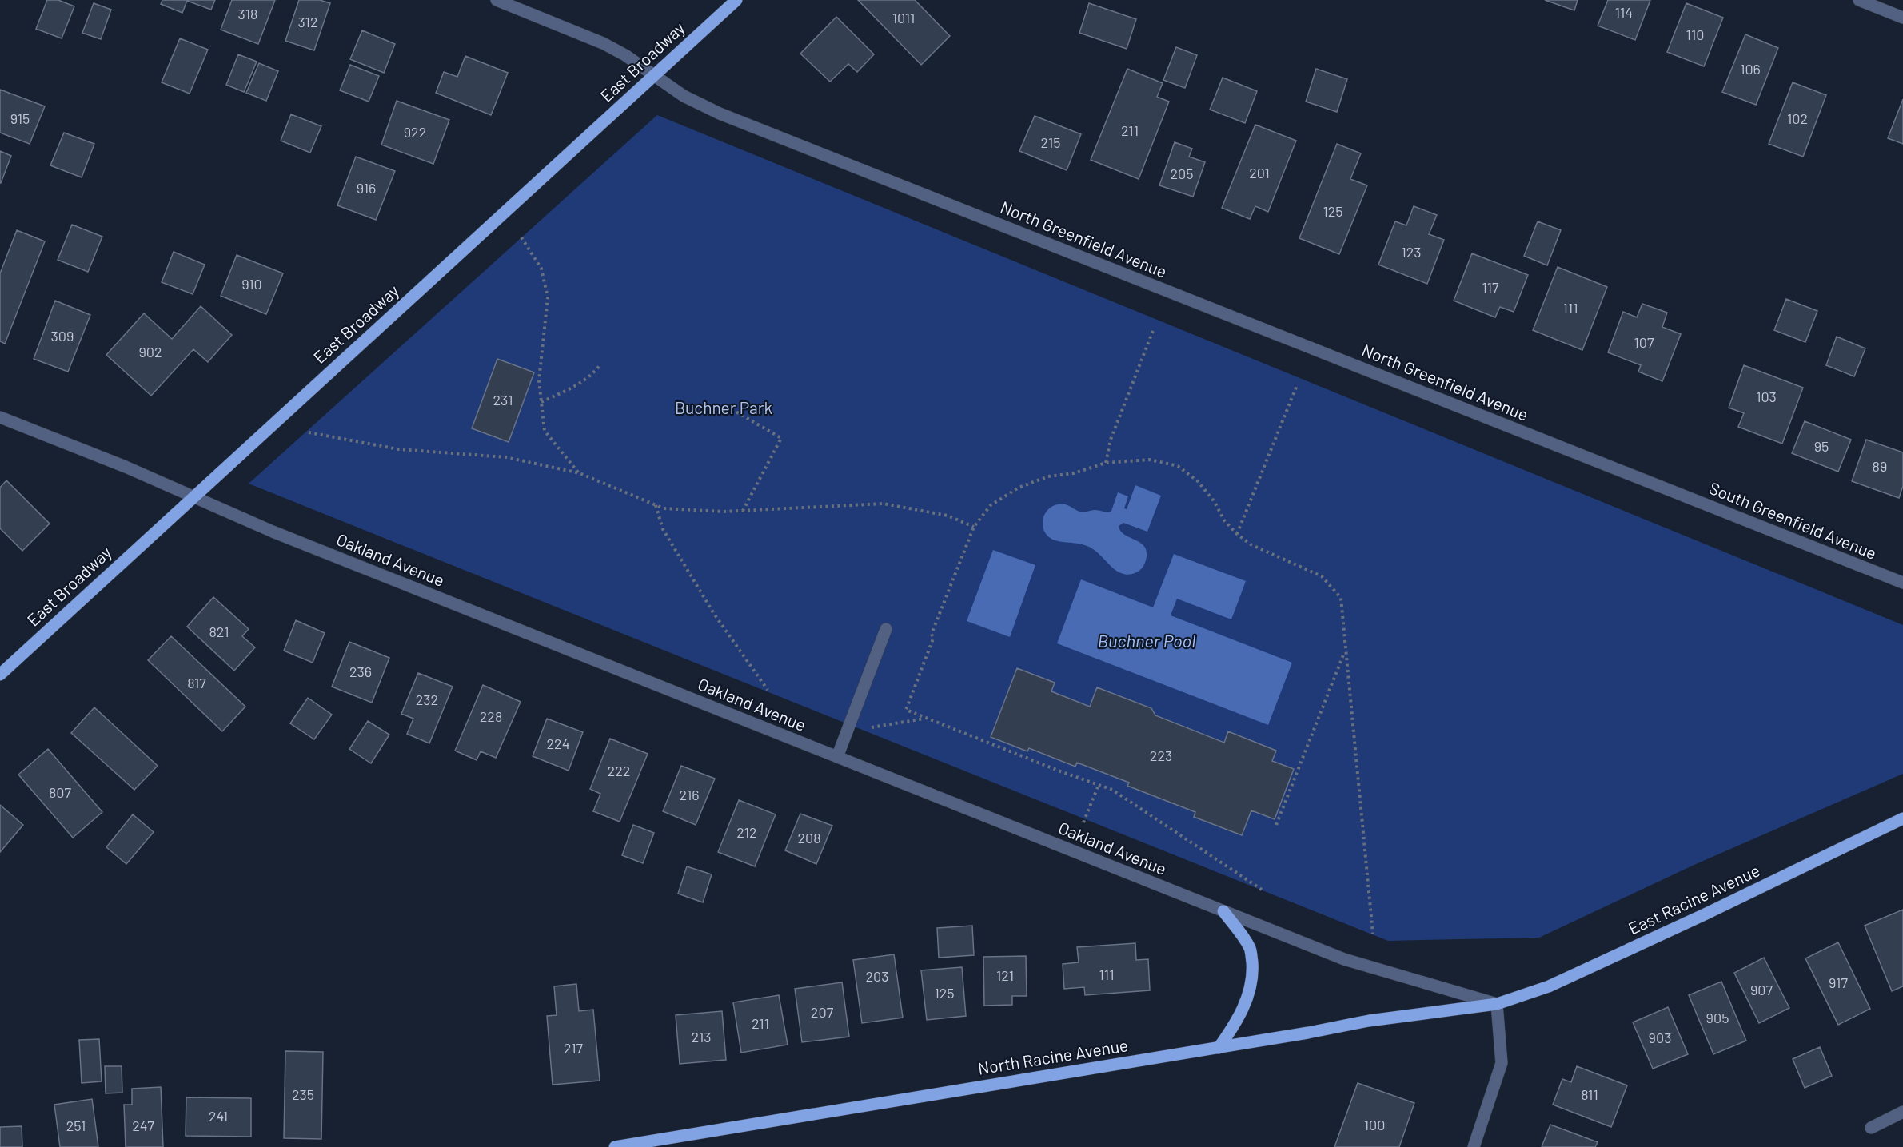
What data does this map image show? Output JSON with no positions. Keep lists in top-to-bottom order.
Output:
{
  "streets": {
    "main road": ["East Broadway", "East Racine Avenue", "North Racine Avenue"],
    "street": ["North Greenfield Avenue", "South Greenfield Avenue", "Oakland Avenue"]
  },
  "crossings": [
    ["East Broadway", "North Greenfield Avenue"],
    ["East Broadway", "Oakland Avenue"],
    ["North Greenfield Avenue", "South Greenfield Avenue"],
    ["Oakland Avenue", "East Racine Avenue"],
    ["Oakland Avenue", "North Racine Avenue"],
    ["East Racine Avenue", "North Racine Avenue"]
  ],
  "water": ["Buchner Pool"],
  "parks": ["Buchner Park"],
  "house_numbers": [
    "114",
    "318",
    "1011",
    "312",
    "110",
    "106",
    "915",
    "102",
    "211",
    "922",
    "215",
    "201",
    "205",
    "916",
    "125",
    "123",
    "910",
    "117",
    "111",
    "309",
    "107",
    "902",
    "103",
    "231",
    "95",
    "89",
    "821",
    "236",
    "817",
    "232",
    "228",
    "224",
    "223",
    "222",
    "807",
    "216",
    "212",
    "208",
    "111",
    "121",
    "203",
    "917",
    "907",
    "125",
    "207",
    "905",
    "211",
    "213",
    "903",
    "217",
    "235",
    "811",
    "241",
    "100",
    "251",
    "247"
  ]
}
